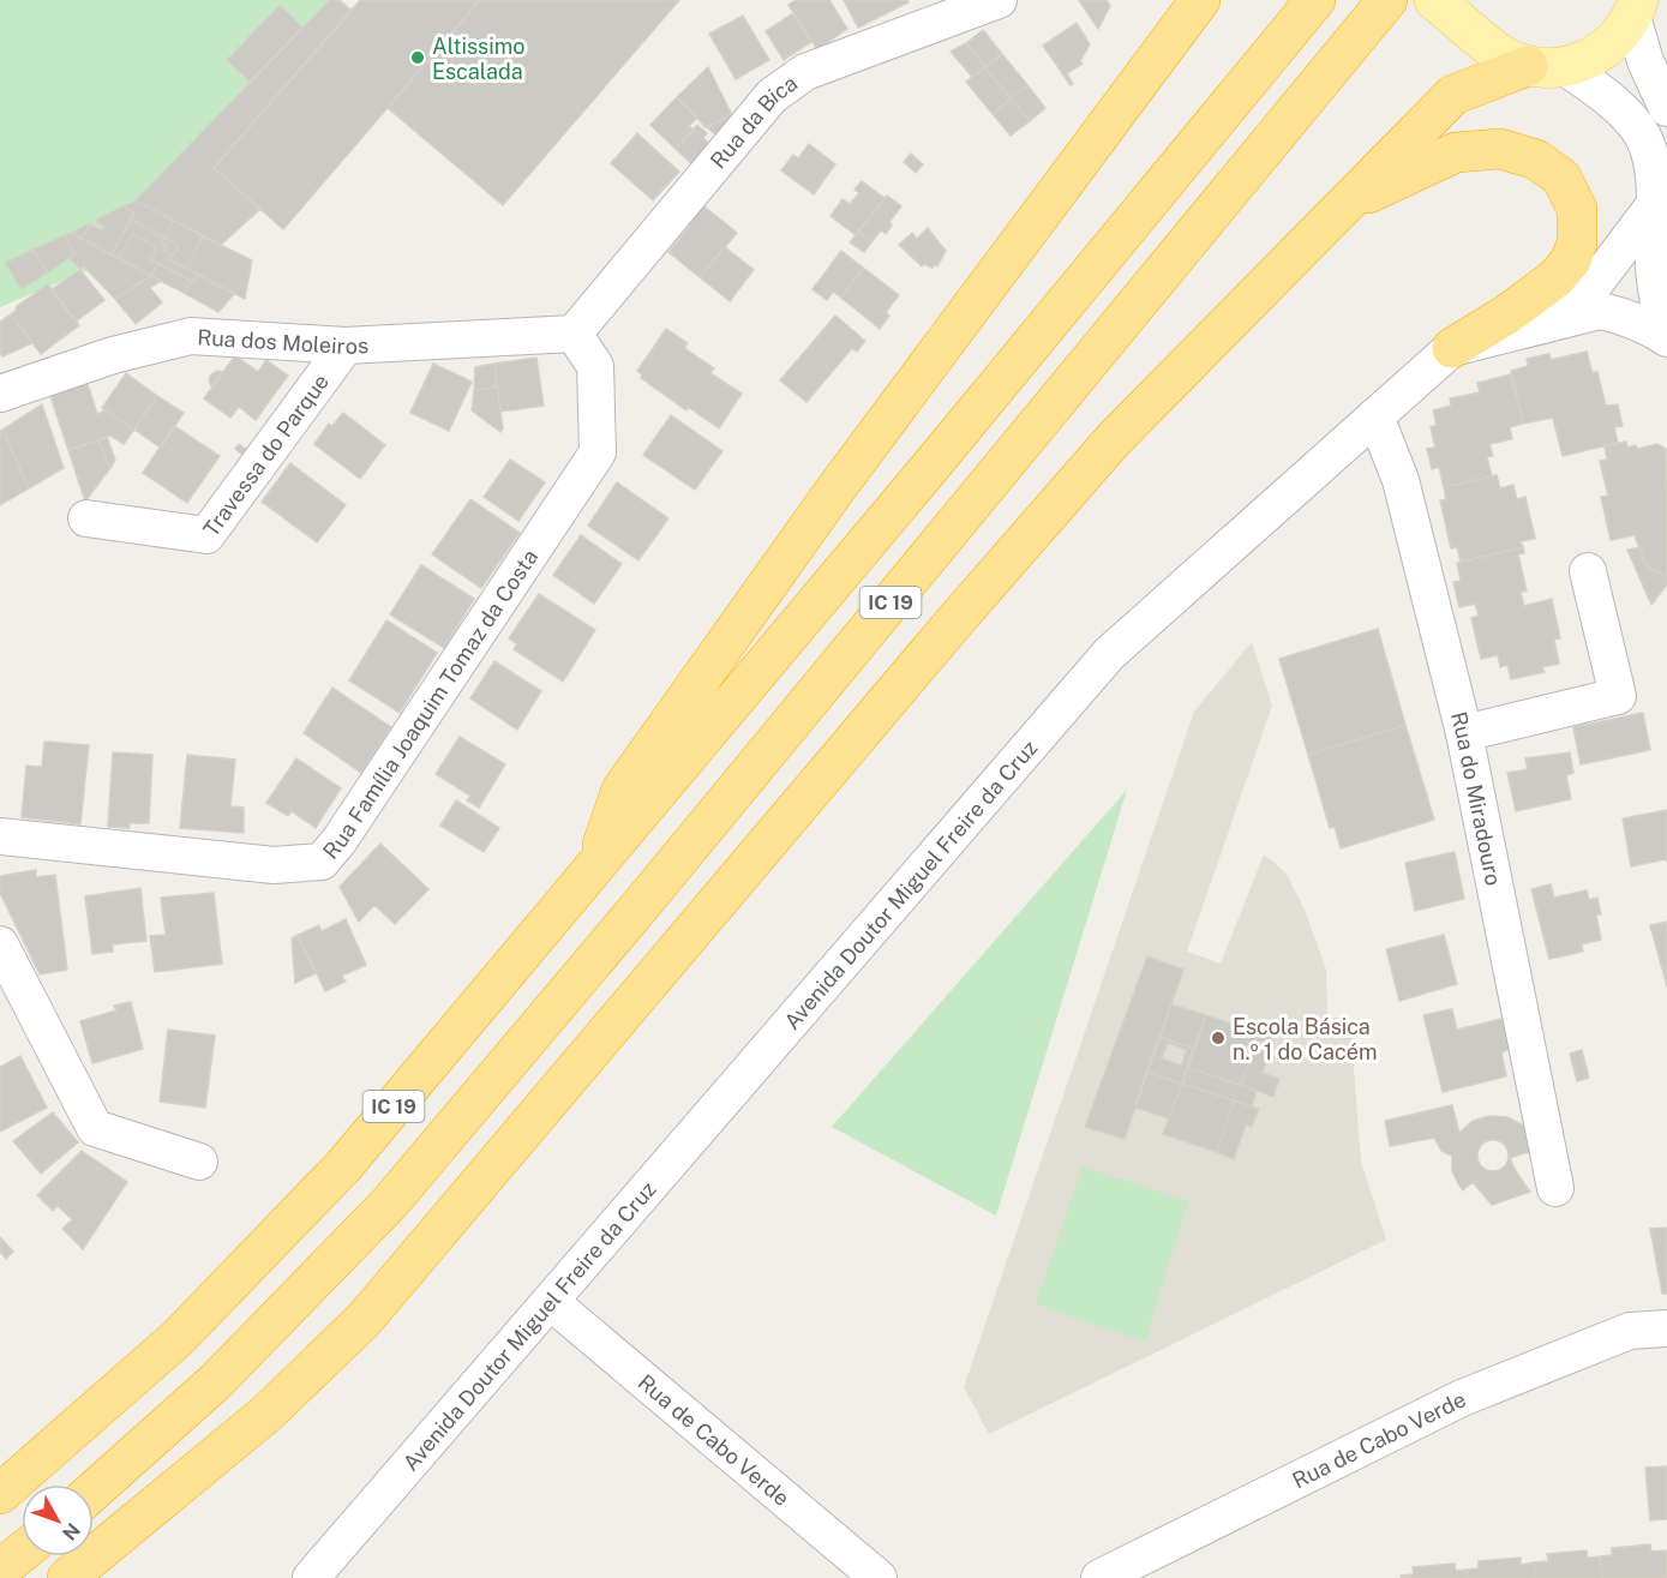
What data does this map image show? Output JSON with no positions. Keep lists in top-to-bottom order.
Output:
{
  "streets": {
    "highway": ["IC 19"],
    "street": [
      "Rua da Bica",
      "Rua dos Moleiros",
      "Travessa do Parque",
      "Rua Família Joaquim Tomaz da Costa",
      "Rua do Miradouro",
      "Avenida Doutor Miguel Freire da Cruz",
      "Rua de Cabo Verde"
    ]
  },
  "crossings": [
    ["Rua da Bica", "Rua dos Moleiros"],
    ["Rua da Bica", "Rua Família Joaquim Tomaz da Costa"],
    ["Rua dos Moleiros", "Travessa do Parque"],
    ["Rua dos Moleiros", "Rua Família Joaquim Tomaz da Costa"],
    ["Rua do Miradouro", "Avenida Doutor Miguel Freire da Cruz"],
    ["Avenida Doutor Miguel Freire da Cruz", "Rua de Cabo Verde"]
  ],
  "places": ["Altissimo Escalada", "Escola Básica n.º 1 do Cacém"],
  "north": "bottom right"
}
